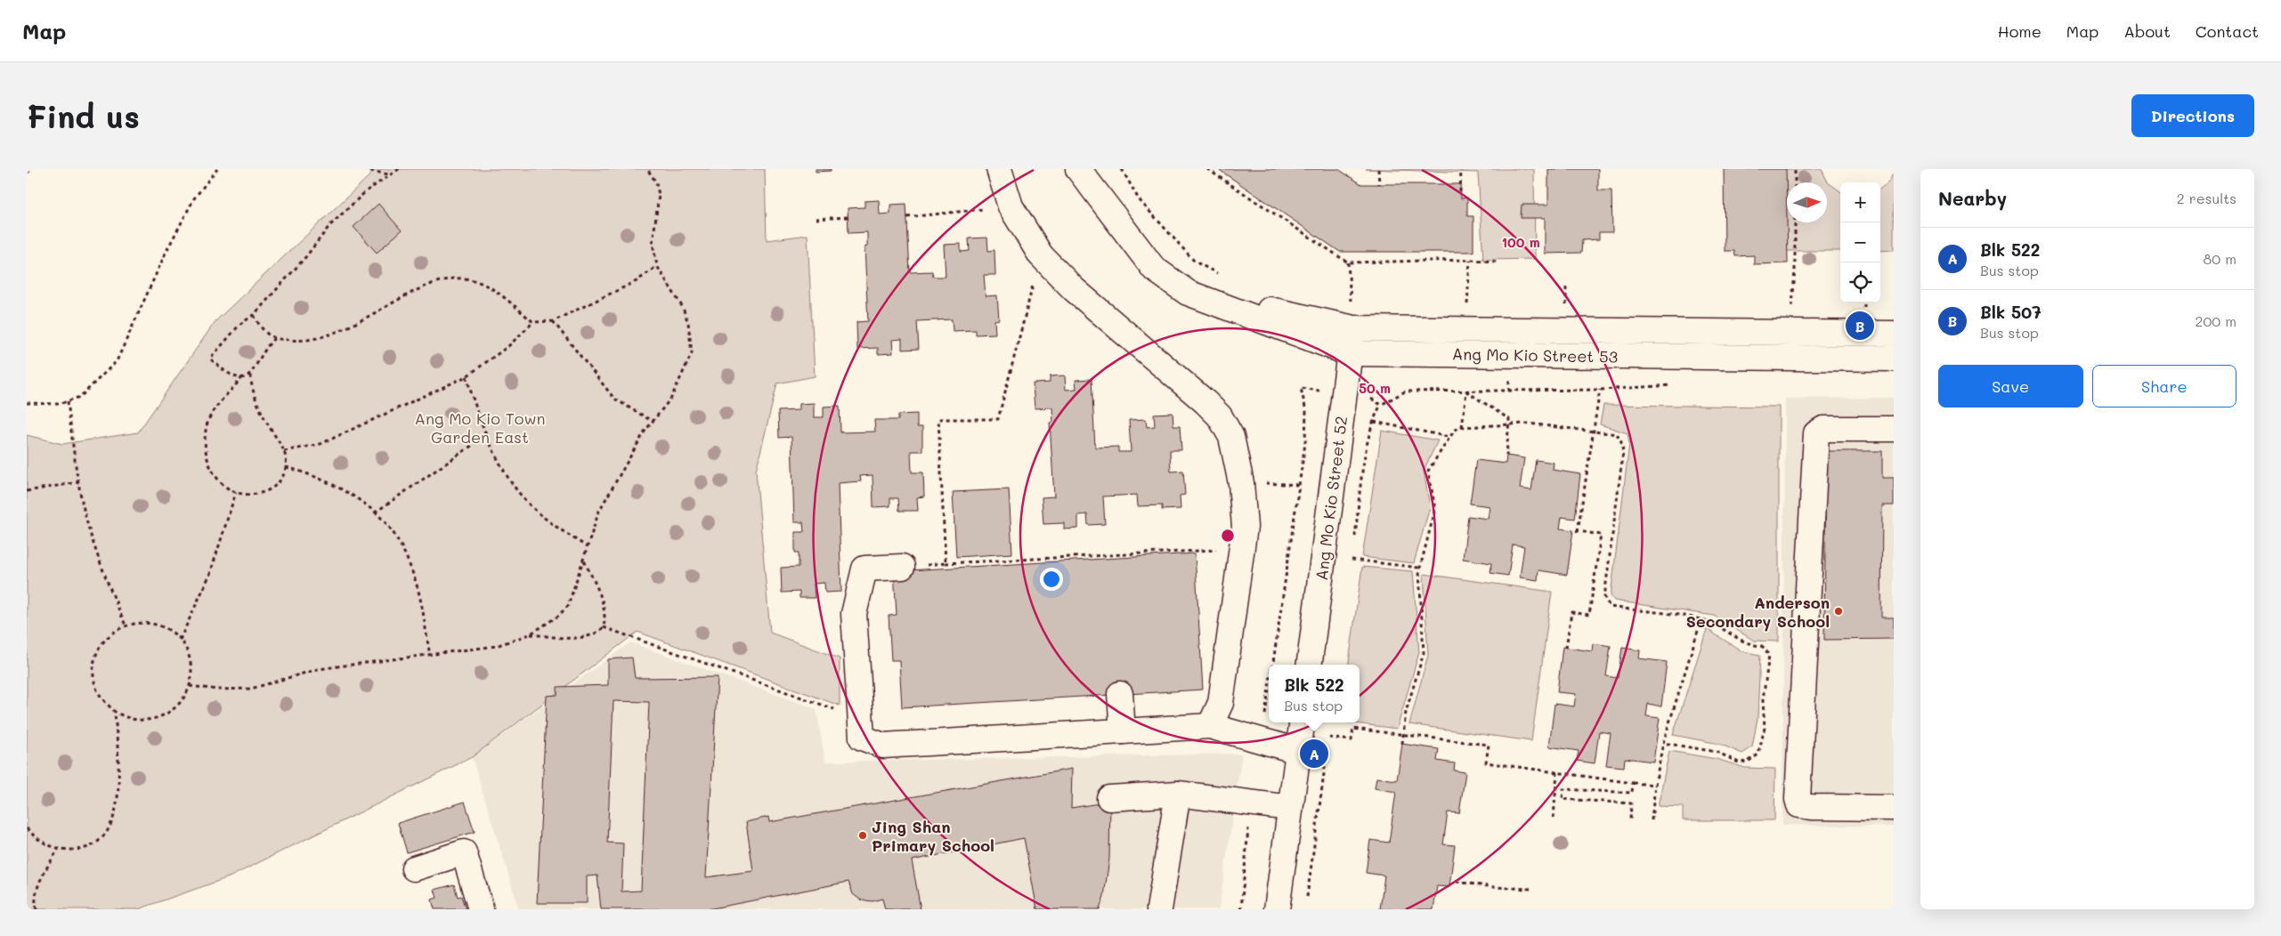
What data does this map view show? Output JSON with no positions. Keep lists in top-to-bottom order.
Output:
{
  "streets": {
    "street": ["Ang Mo Kio Street 53", "Ang Mo Kio Street 52"]
  },
  "crossings": [
    ["Ang Mo Kio Street 53", "Ang Mo Kio Street 52"]
  ],
  "parks": ["Ang Mo Kio Town Garden East"],
  "places": ["Anderson Secondary School", "Jing Shan Primary School"],
  "north": "right",
  "page": {
    "header": "Map",
    "nav": [
      "Home",
      "Map",
      "About",
      "Contact"
    ],
    "buttons": [
      "Directions",
      ["Save", "Share"]
    ],
    "title": "Find us",
    "heading": ["Nearby", "2 results"],
    "map_buttons": ["+", "−"],
    "list": [
      {
        "mark": "A",
        "name": "Blk 522",
        "note": "Bus stop",
        "value": "80 m"
      },
      {
        "mark": "B",
        "name": "Blk 507",
        "note": "Bus stop",
        "value": "200 m"
      }
    ],
    "pins": ["B", "A"],
    "popup": ["Blk 522", "Bus stop"]
  },
  "rings": ["100 m", "50 m"]
}
